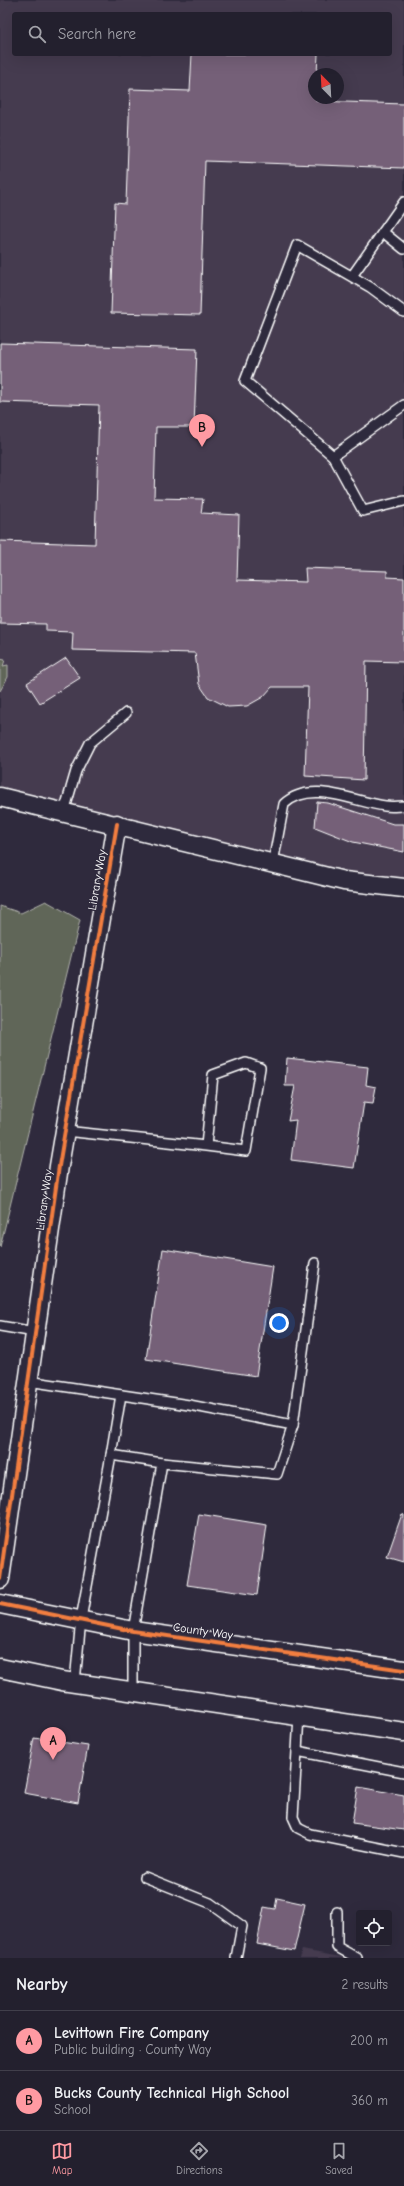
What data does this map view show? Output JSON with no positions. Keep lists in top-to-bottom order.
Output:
{
  "streets": {
    "street": ["Library Way", "County Way"]
  },
  "north": "top left",
  "page": {
    "search": "Search here",
    "pins": ["B", "A"],
    "heading": ["Nearby", "2 results"],
    "list": [
      {
        "mark": "A",
        "name": "Levittown Fire Company",
        "note": "Public building · County Way",
        "value": "200 m"
      },
      {
        "mark": "B",
        "name": "Bucks County Technical High School",
        "note": "School",
        "value": "360 m"
      }
    ],
    "nav": ["Map", "Directions", "Saved"]
  }
}
